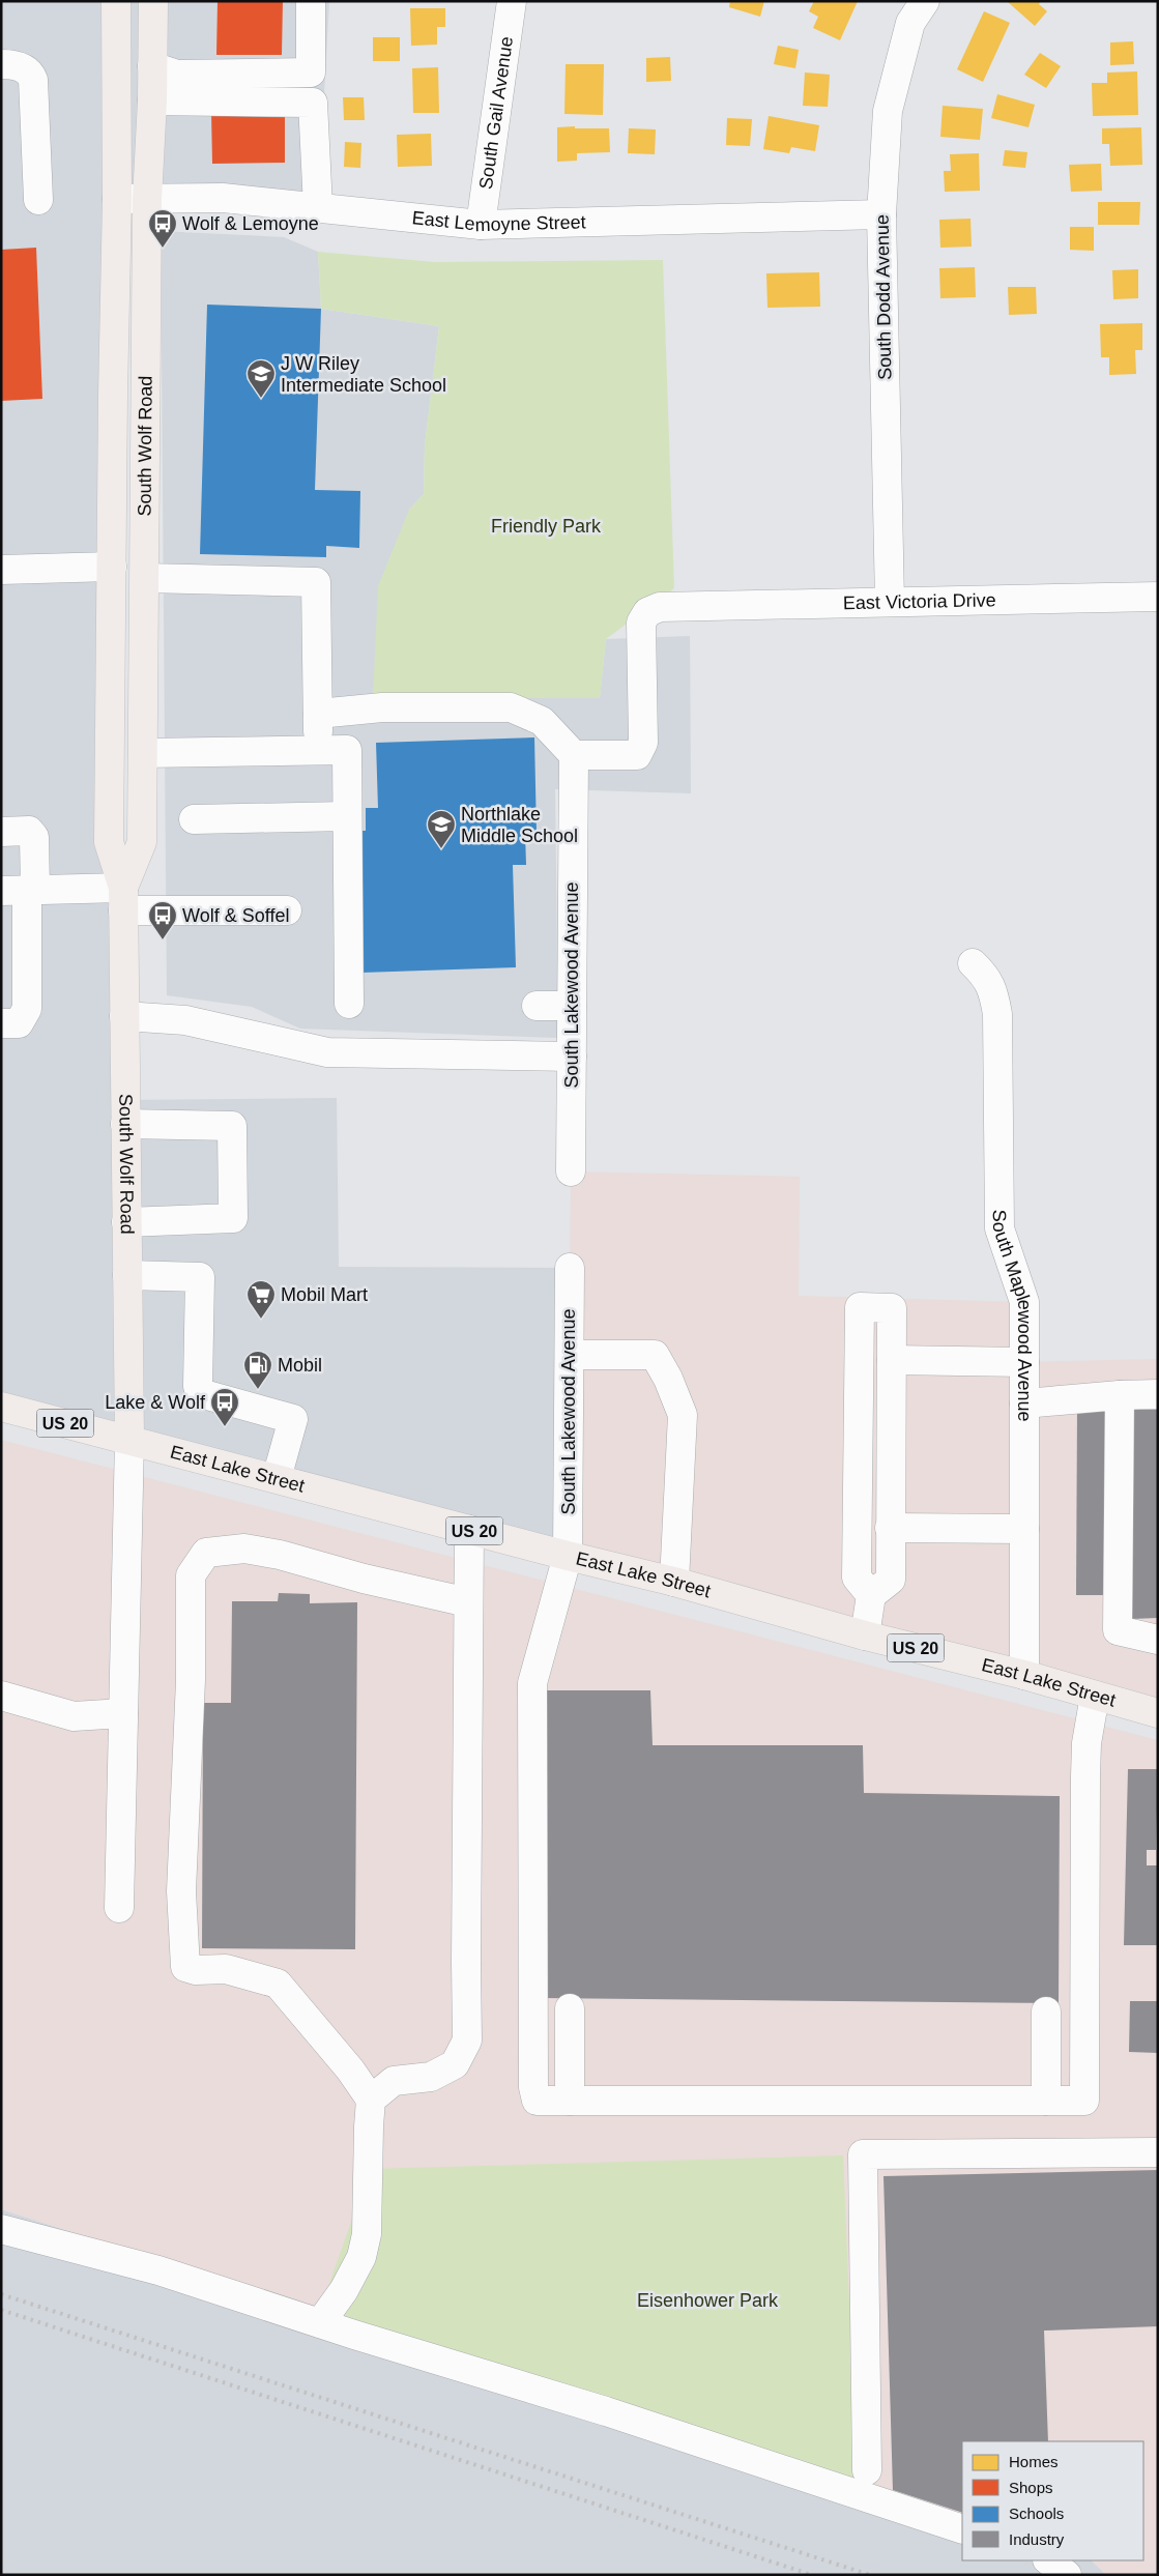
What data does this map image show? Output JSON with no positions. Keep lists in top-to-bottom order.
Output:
{
  "streets": {
    "main road": ["South Wolf Road", "US 20", "East Lake Street"],
    "street": [
      "South Gail Avenue",
      "East Lemoyne Street",
      "South Dodd Avenue",
      "East Victoria Drive",
      "South Lakewood Avenue",
      "South Maplewood Avenue"
    ]
  },
  "crossings": [
    ["South Gail Avenue", "East Lemoyne Street"],
    ["East Lemoyne Street", "South Dodd Avenue"],
    ["East Lemoyne Street", "South Wolf Road"],
    ["South Dodd Avenue", "East Victoria Drive"],
    ["South Wolf Road", "US 20"],
    ["South Wolf Road", "East Lake Street"],
    ["East Victoria Drive", "South Lakewood Avenue"],
    ["South Lakewood Avenue", "East Lake Street"],
    ["South Maplewood Avenue", "East Lake Street"],
    ["US 20", "East Lake Street"]
  ],
  "parks": ["Friendly Park", "Eisenhower Park"],
  "places": {
    "bus stop": ["Wolf & Lemoyne", "Wolf & Soffel", "Lake & Wolf"],
    "school or university": ["J W Riley Intermediate School", "Northlake Middle School"],
    "supermarket": ["Mobil Mart"],
    "fuel station": ["Mobil"]
  },
  "legend": [
    "Homes",
    "Shops",
    "Schools",
    "Industry"
  ]
}
